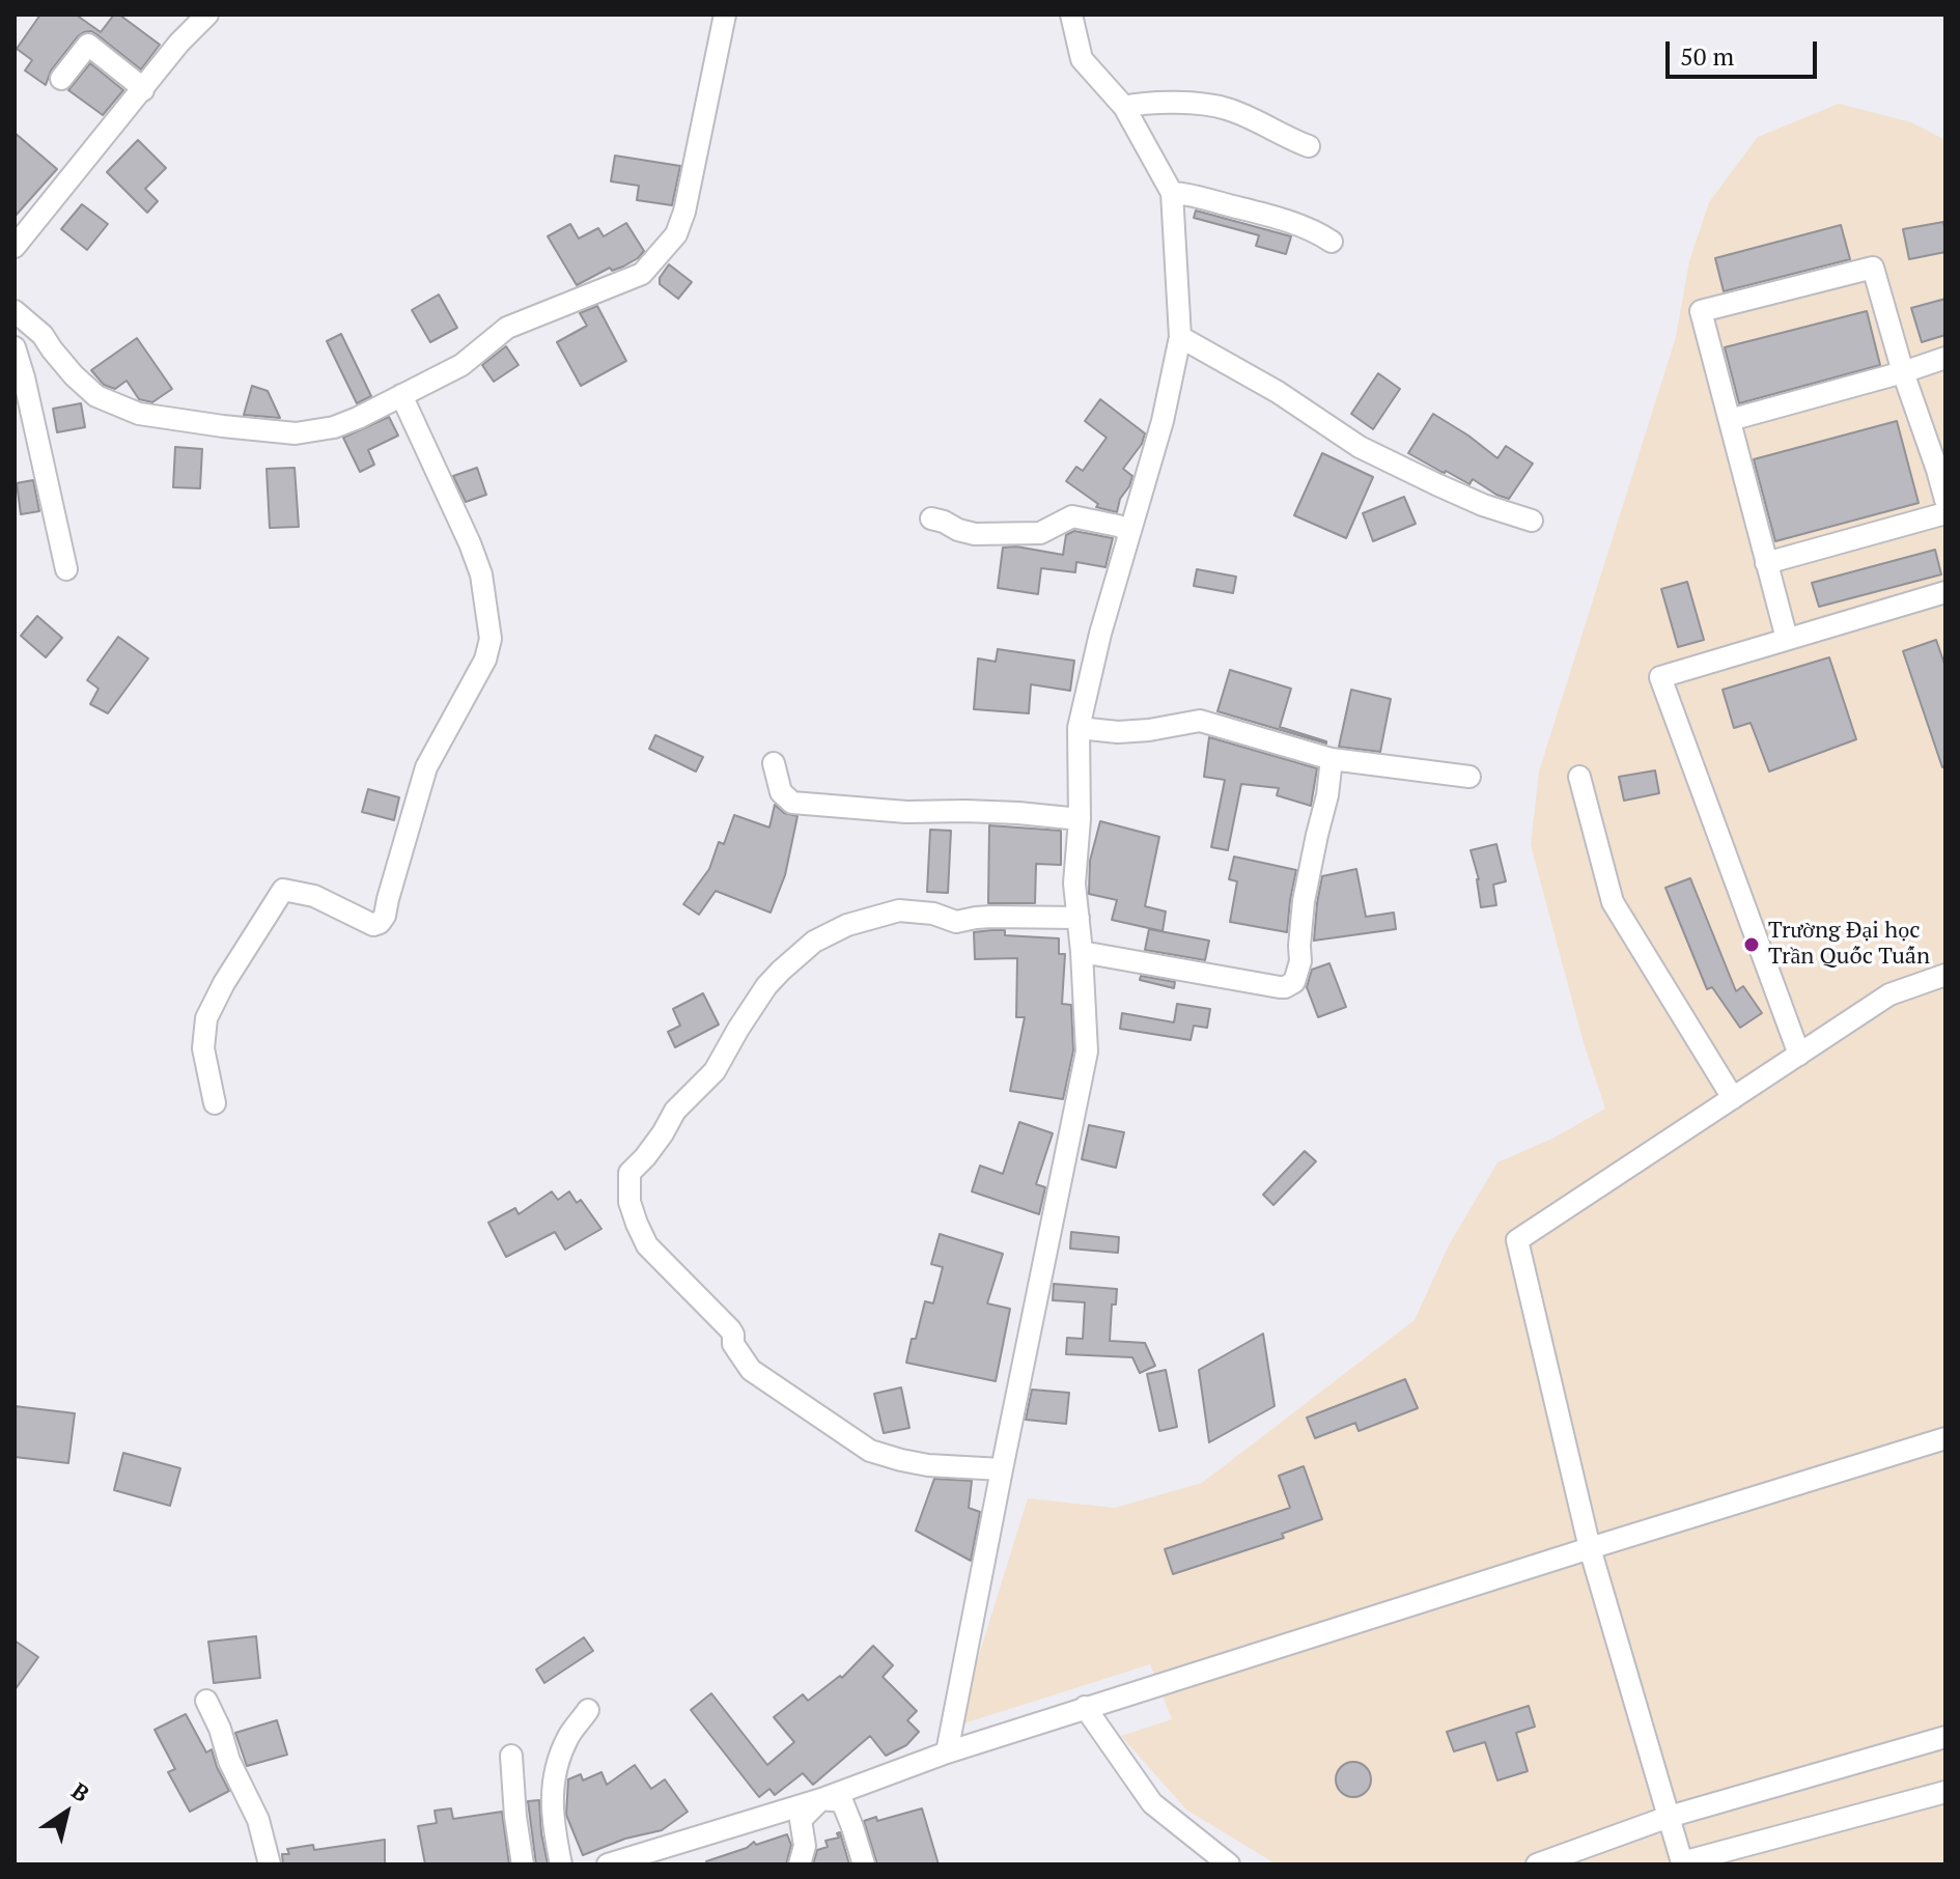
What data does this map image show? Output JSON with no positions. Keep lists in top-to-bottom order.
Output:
{
  "places": ["Trường Đại học Trần Quốc Tuấn"],
  "scale_bar": "50 m",
  "north": "top right"
}
